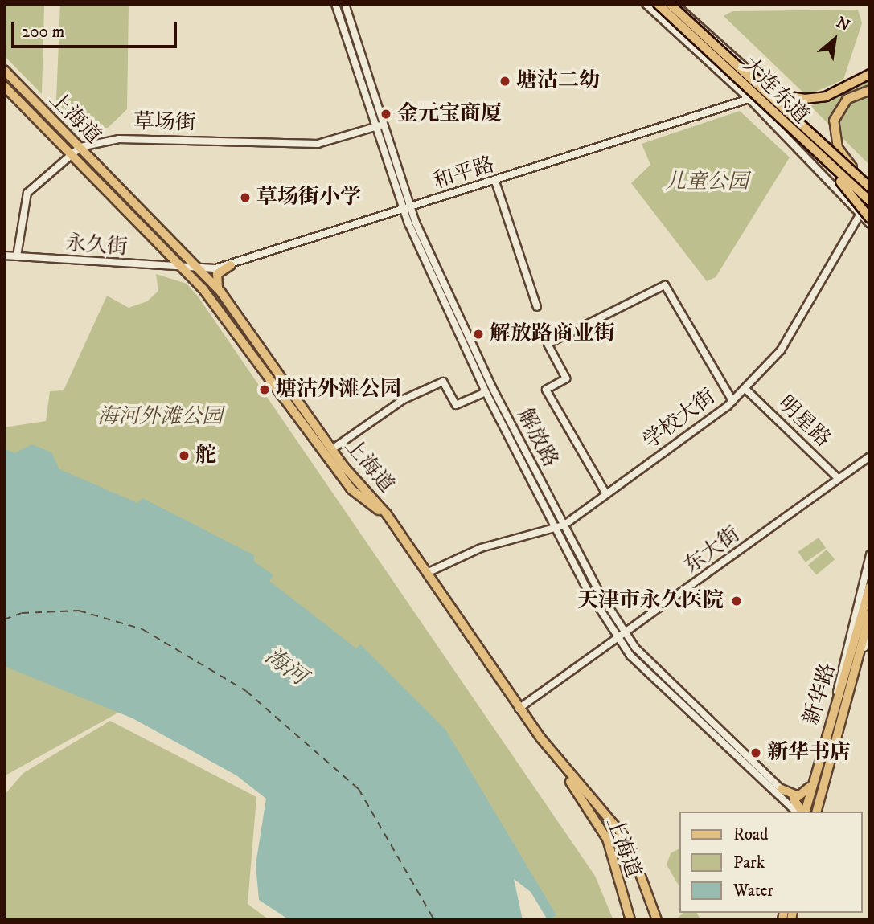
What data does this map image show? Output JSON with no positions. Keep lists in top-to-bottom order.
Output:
{
  "streets": {
    "main road": ["大连东道", "上海道", "新华路"],
    "street": [
      "草场街",
      "和平路",
      "永久街",
      "学校大街",
      "明星路",
      "解放路",
      "东大街"
    ]
  },
  "crossings": [
    ["大连东道", "学校大街"],
    ["上海道", "草场街"],
    ["上海道", "永久街"],
    ["上海道", "学校大街"],
    ["上海道", "东大街"],
    ["草场街", "永久街"],
    ["草场街", "解放路"],
    ["和平路", "解放路"],
    ["学校大街", "明星路"],
    ["学校大街", "解放路"],
    ["明星路", "东大街"],
    ["解放路", "东大街"]
  ],
  "water": ["海河"],
  "parks": ["儿童公园", "海河外滩公园"],
  "places": [
    "塘沽二幼",
    "金元宝商厦",
    "草场街小学",
    "解放路商业街",
    "塘沽外滩公园",
    "舵",
    "天津市永久医院",
    "新华书店"
  ],
  "legend": ["Road", "Park", "Water"],
  "scale_bar": "200 m",
  "north": "top right"
}
